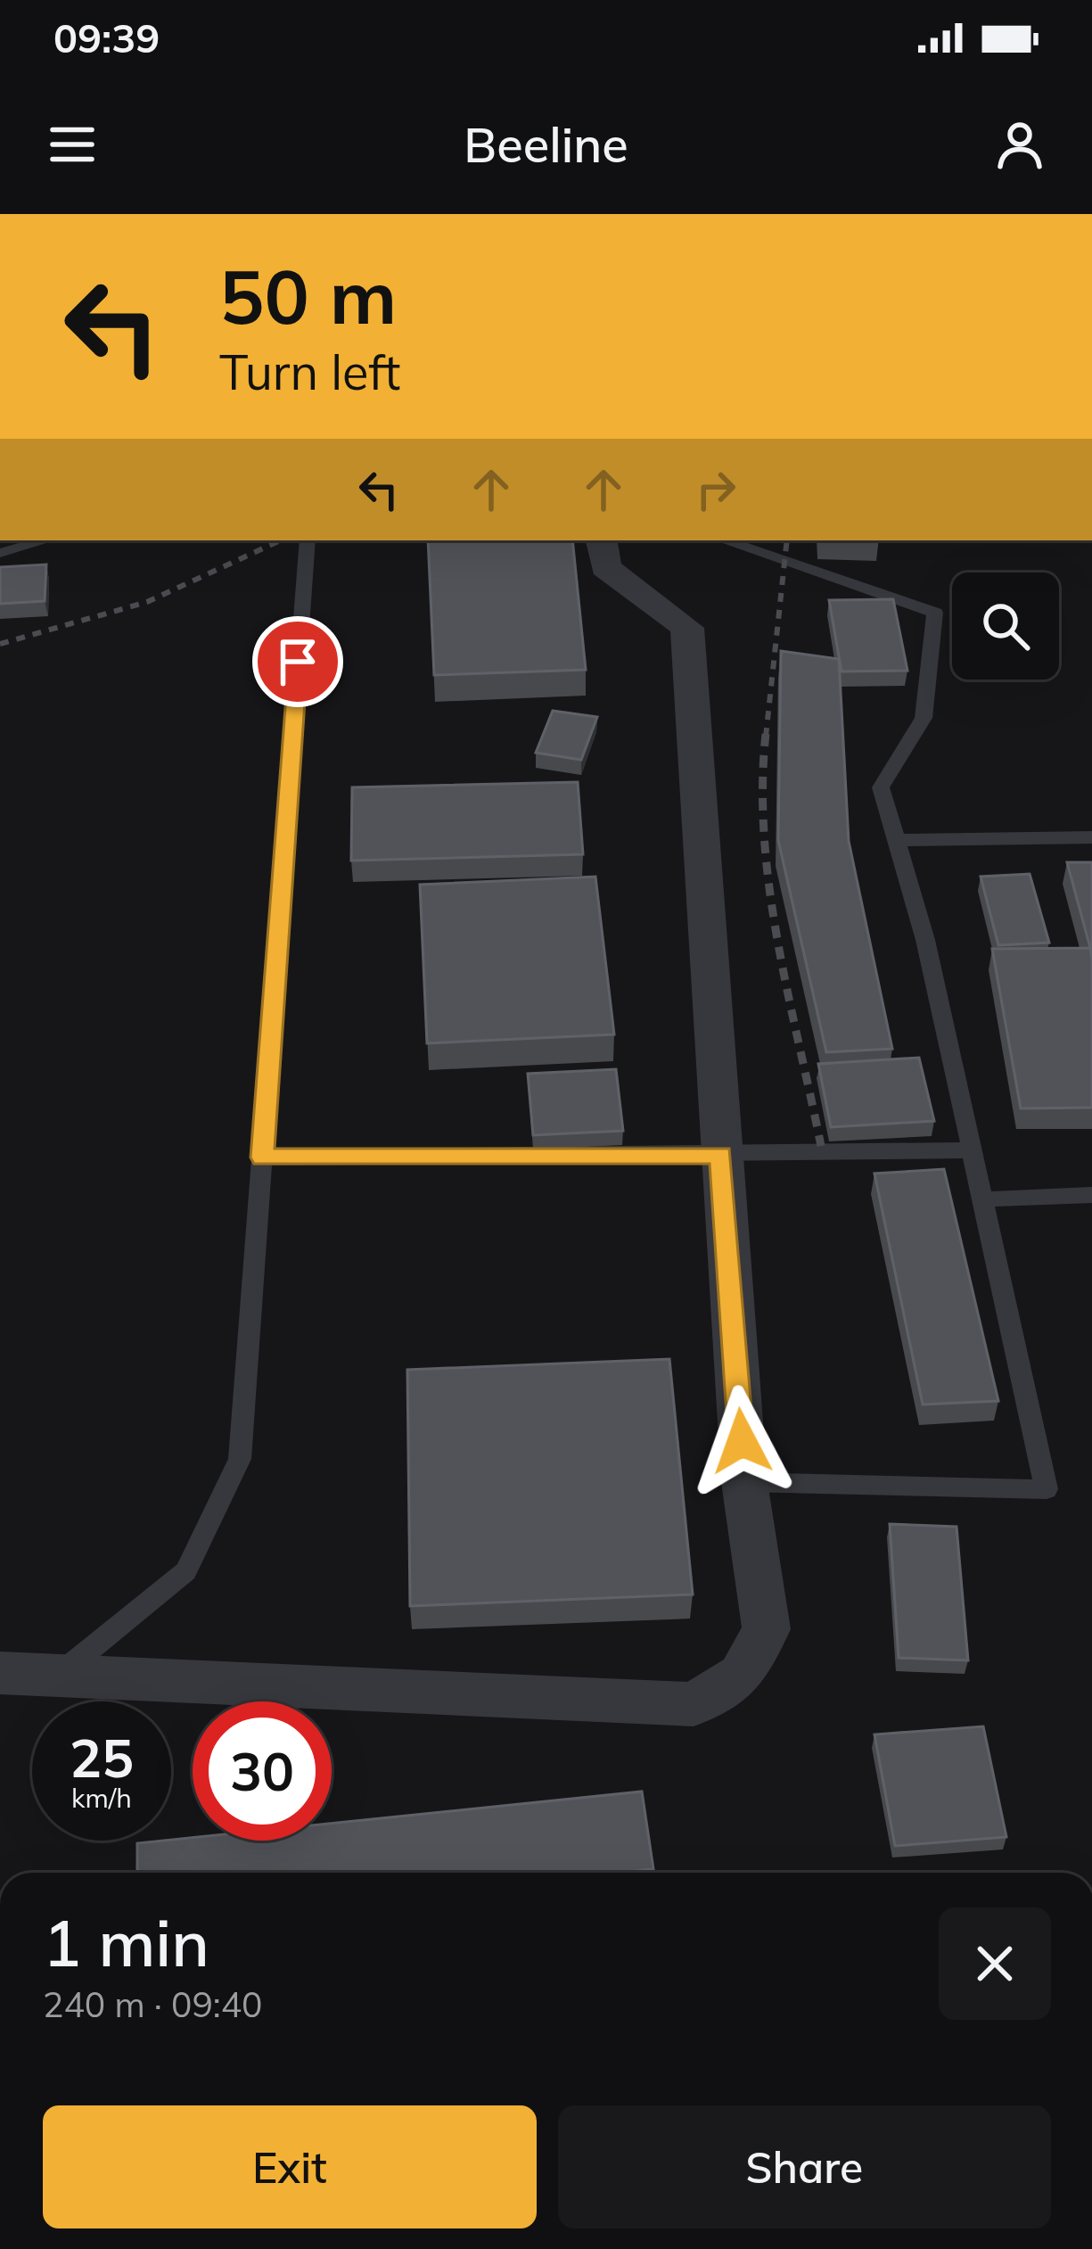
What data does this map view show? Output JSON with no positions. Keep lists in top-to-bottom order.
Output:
{
  "page": {
    "status": "09:39",
    "header": "Beeline",
    "turn": ["50 m", "Turn left"],
    "speed": "25 km/h",
    "limit": "30",
    "heading": ["1 min", "240 m · 09:40"],
    "buttons": ["Exit", "Share"]
  }
}
